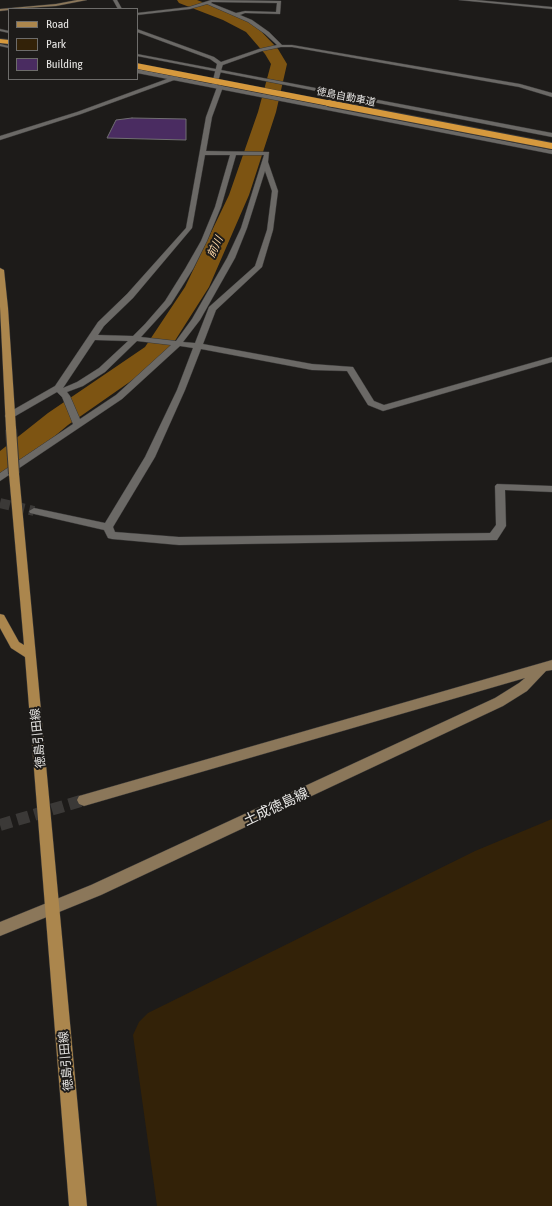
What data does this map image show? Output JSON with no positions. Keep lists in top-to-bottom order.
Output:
{
  "streets": {
    "highway": ["徳島自動車道"],
    "main road": ["徳島引田線", "土成徳島線"]
  },
  "crossings": [
    ["徳島引田線", "土成徳島線"]
  ],
  "water": ["前川"],
  "legend": ["Road", "Park", "Building"]
}
